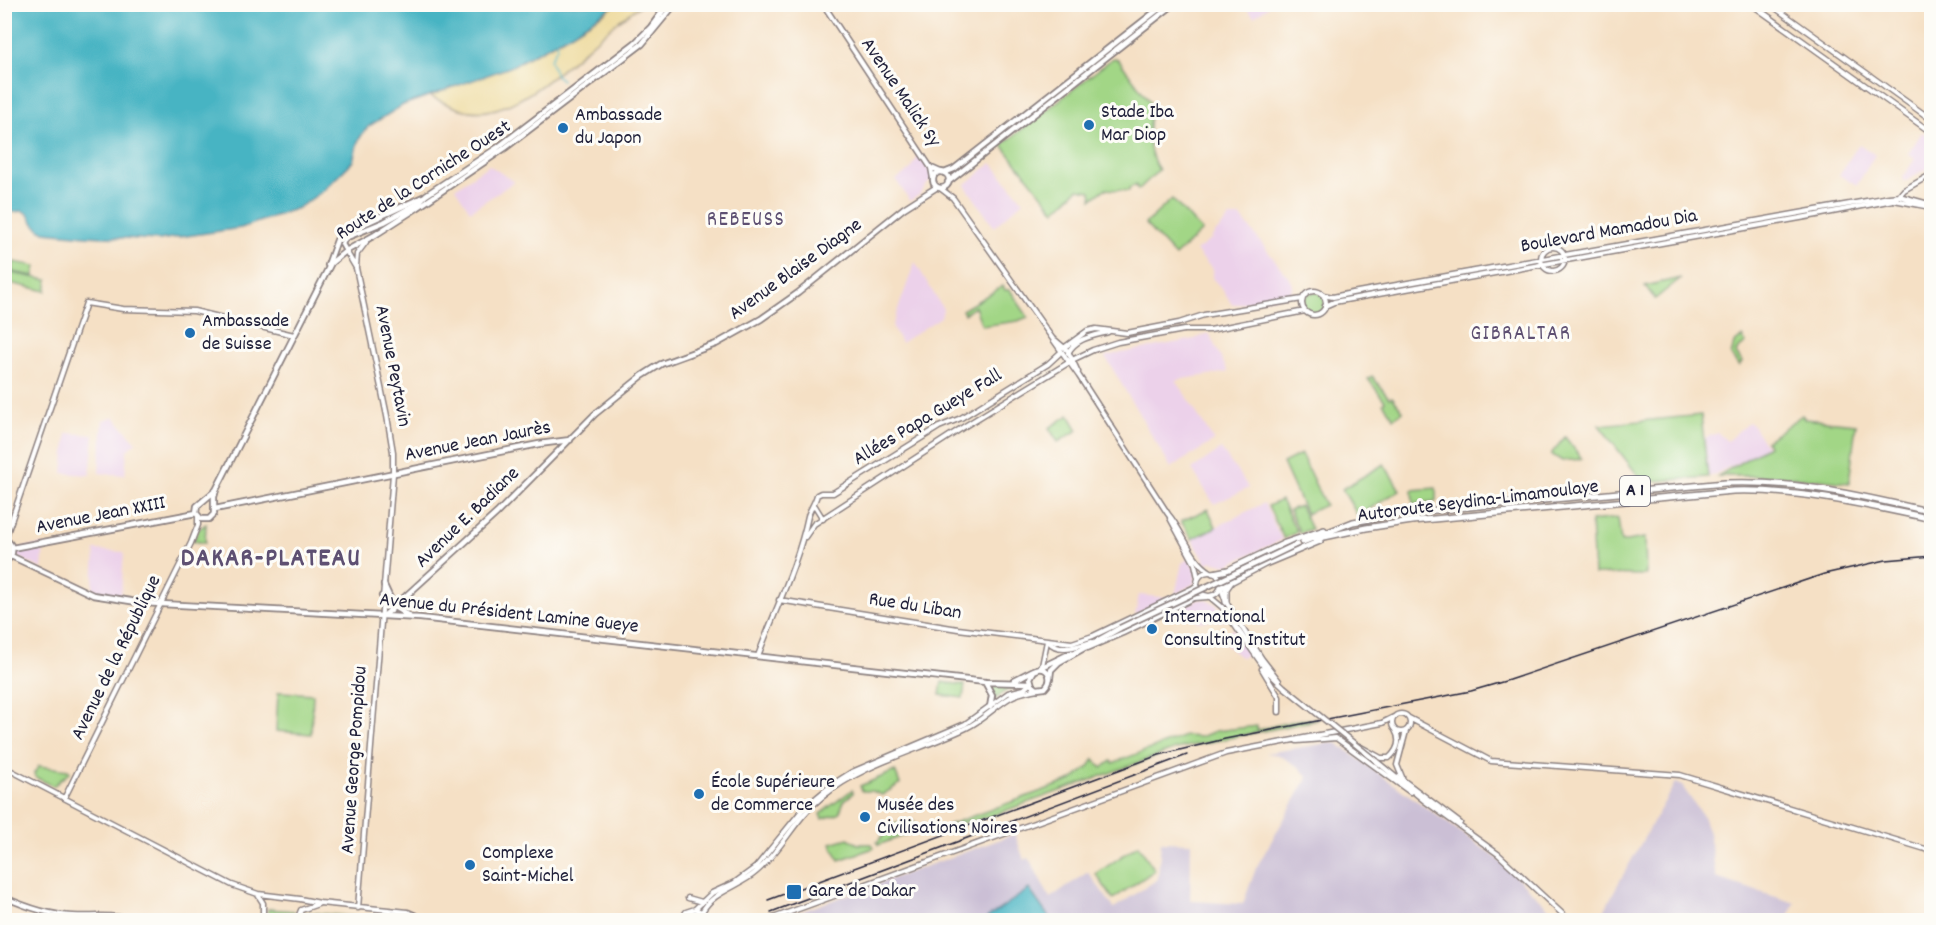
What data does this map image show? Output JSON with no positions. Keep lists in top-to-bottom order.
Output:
{
  "streets": {
    "highway": ["A 1", "Autoroute Seydina-Limamoulaye"],
    "main road": [
      "Route de la Corniche Ouest",
      "Avenue Blaise Diagne",
      "Avenue Jean Jaurès",
      "Avenue Jean XXIII",
      "Avenue E. Badiane",
      "Avenue du Président Lamine Gueye"
    ],
    "street": [
      "Avenue Malick Sy",
      "Boulevard Mamadou Dia",
      "Avenue Peytavin",
      "Allées Papa Gueye Fall",
      "Rue du Liban",
      "Avenue de la République",
      "Avenue George Pompidou"
    ]
  },
  "crossings": [
    ["Avenue Malick Sy", "Avenue Blaise Diagne"],
    ["Route de la Corniche Ouest", "Avenue Peytavin"],
    ["Avenue Blaise Diagne", "Avenue Jean Jaurès"],
    ["Avenue Blaise Diagne", "Avenue E. Badiane"],
    ["Avenue Peytavin", "Avenue Jean Jaurès"],
    ["Avenue Peytavin", "Avenue E. Badiane"],
    ["Avenue Peytavin", "Avenue du Président Lamine Gueye"],
    ["Avenue Peytavin", "Avenue George Pompidou"],
    ["Avenue Jean Jaurès", "Avenue Jean XXIII"],
    ["Avenue Jean Jaurès", "Avenue E. Badiane"],
    ["Avenue Jean Jaurès", "Avenue de la République"],
    ["A 1", "Autoroute Seydina-Limamoulaye"],
    ["A 1", "Avenue du Président Lamine Gueye"],
    ["Avenue Jean XXIII", "Avenue de la République"],
    ["Avenue E. Badiane", "Avenue du Président Lamine Gueye"],
    ["Avenue E. Badiane", "Avenue George Pompidou"],
    ["Avenue du Président Lamine Gueye", "Avenue de la République"],
    ["Avenue du Président Lamine Gueye", "Avenue George Pompidou"]
  ],
  "districts": ["REBEUSS", "GIBRALTAR", "DAKAR-PLATEAU"],
  "places": {
    "other": [
      "Stade Iba Mar Diop",
      "Ambassade du Japon",
      "Ambassade de Suisse",
      "International Consulting Institut",
      "École Supérieure de Commerce",
      "Musée des Civilisations Noires",
      "Complexe Saint-Michel"
    ],
    "transit": ["Gare de Dakar"]
  }
}
